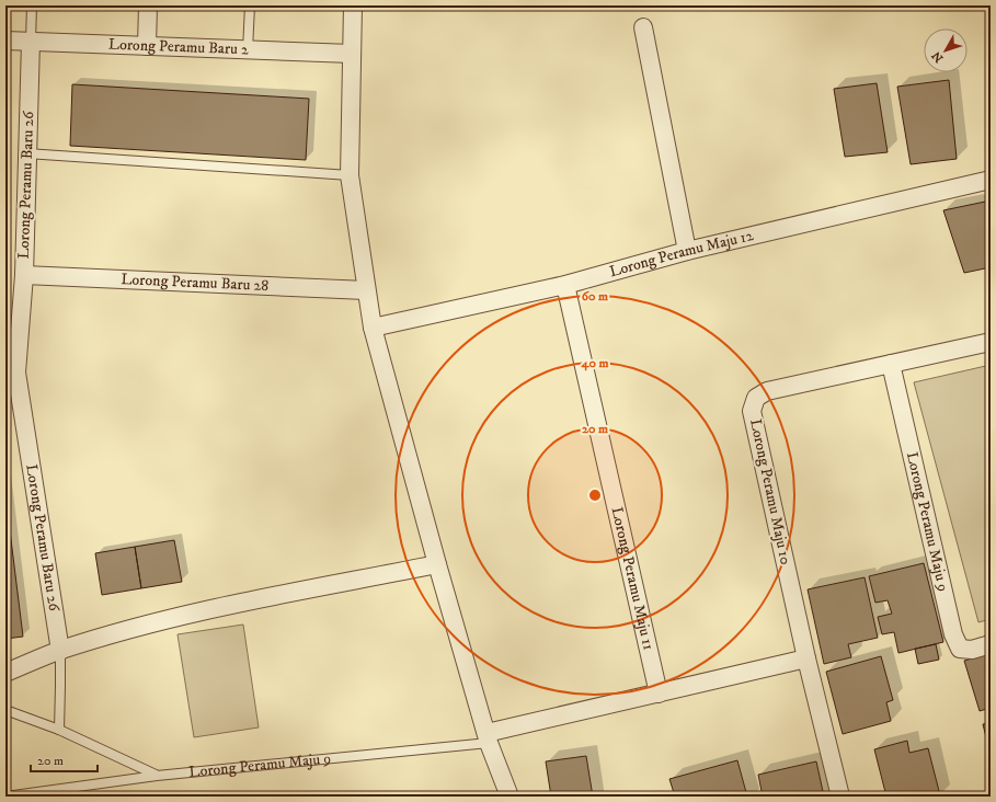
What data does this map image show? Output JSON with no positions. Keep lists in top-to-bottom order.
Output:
{
  "streets": {
    "street": [
      "Lorong Peramu Baru 2",
      "Lorong Peramu Baru 26",
      "Lorong Peramu Maju 12",
      "Lorong Peramu Baru 28",
      "Lorong Peramu Maju 10",
      "Lorong Peramu Maju 9",
      "Lorong Peramu Maju 11"
    ]
  },
  "crossings": [
    ["Lorong Peramu Baru 2", "Lorong Peramu Baru 26"],
    ["Lorong Peramu Baru 26", "Lorong Peramu Baru 28"],
    ["Lorong Peramu Maju 12", "Lorong Peramu Maju 11"],
    ["Lorong Peramu Maju 10", "Lorong Peramu Maju 9"]
  ],
  "scale_bar": "20 m",
  "north": "bottom left",
  "rings": ["60 m", "40 m", "20 m"]
}
